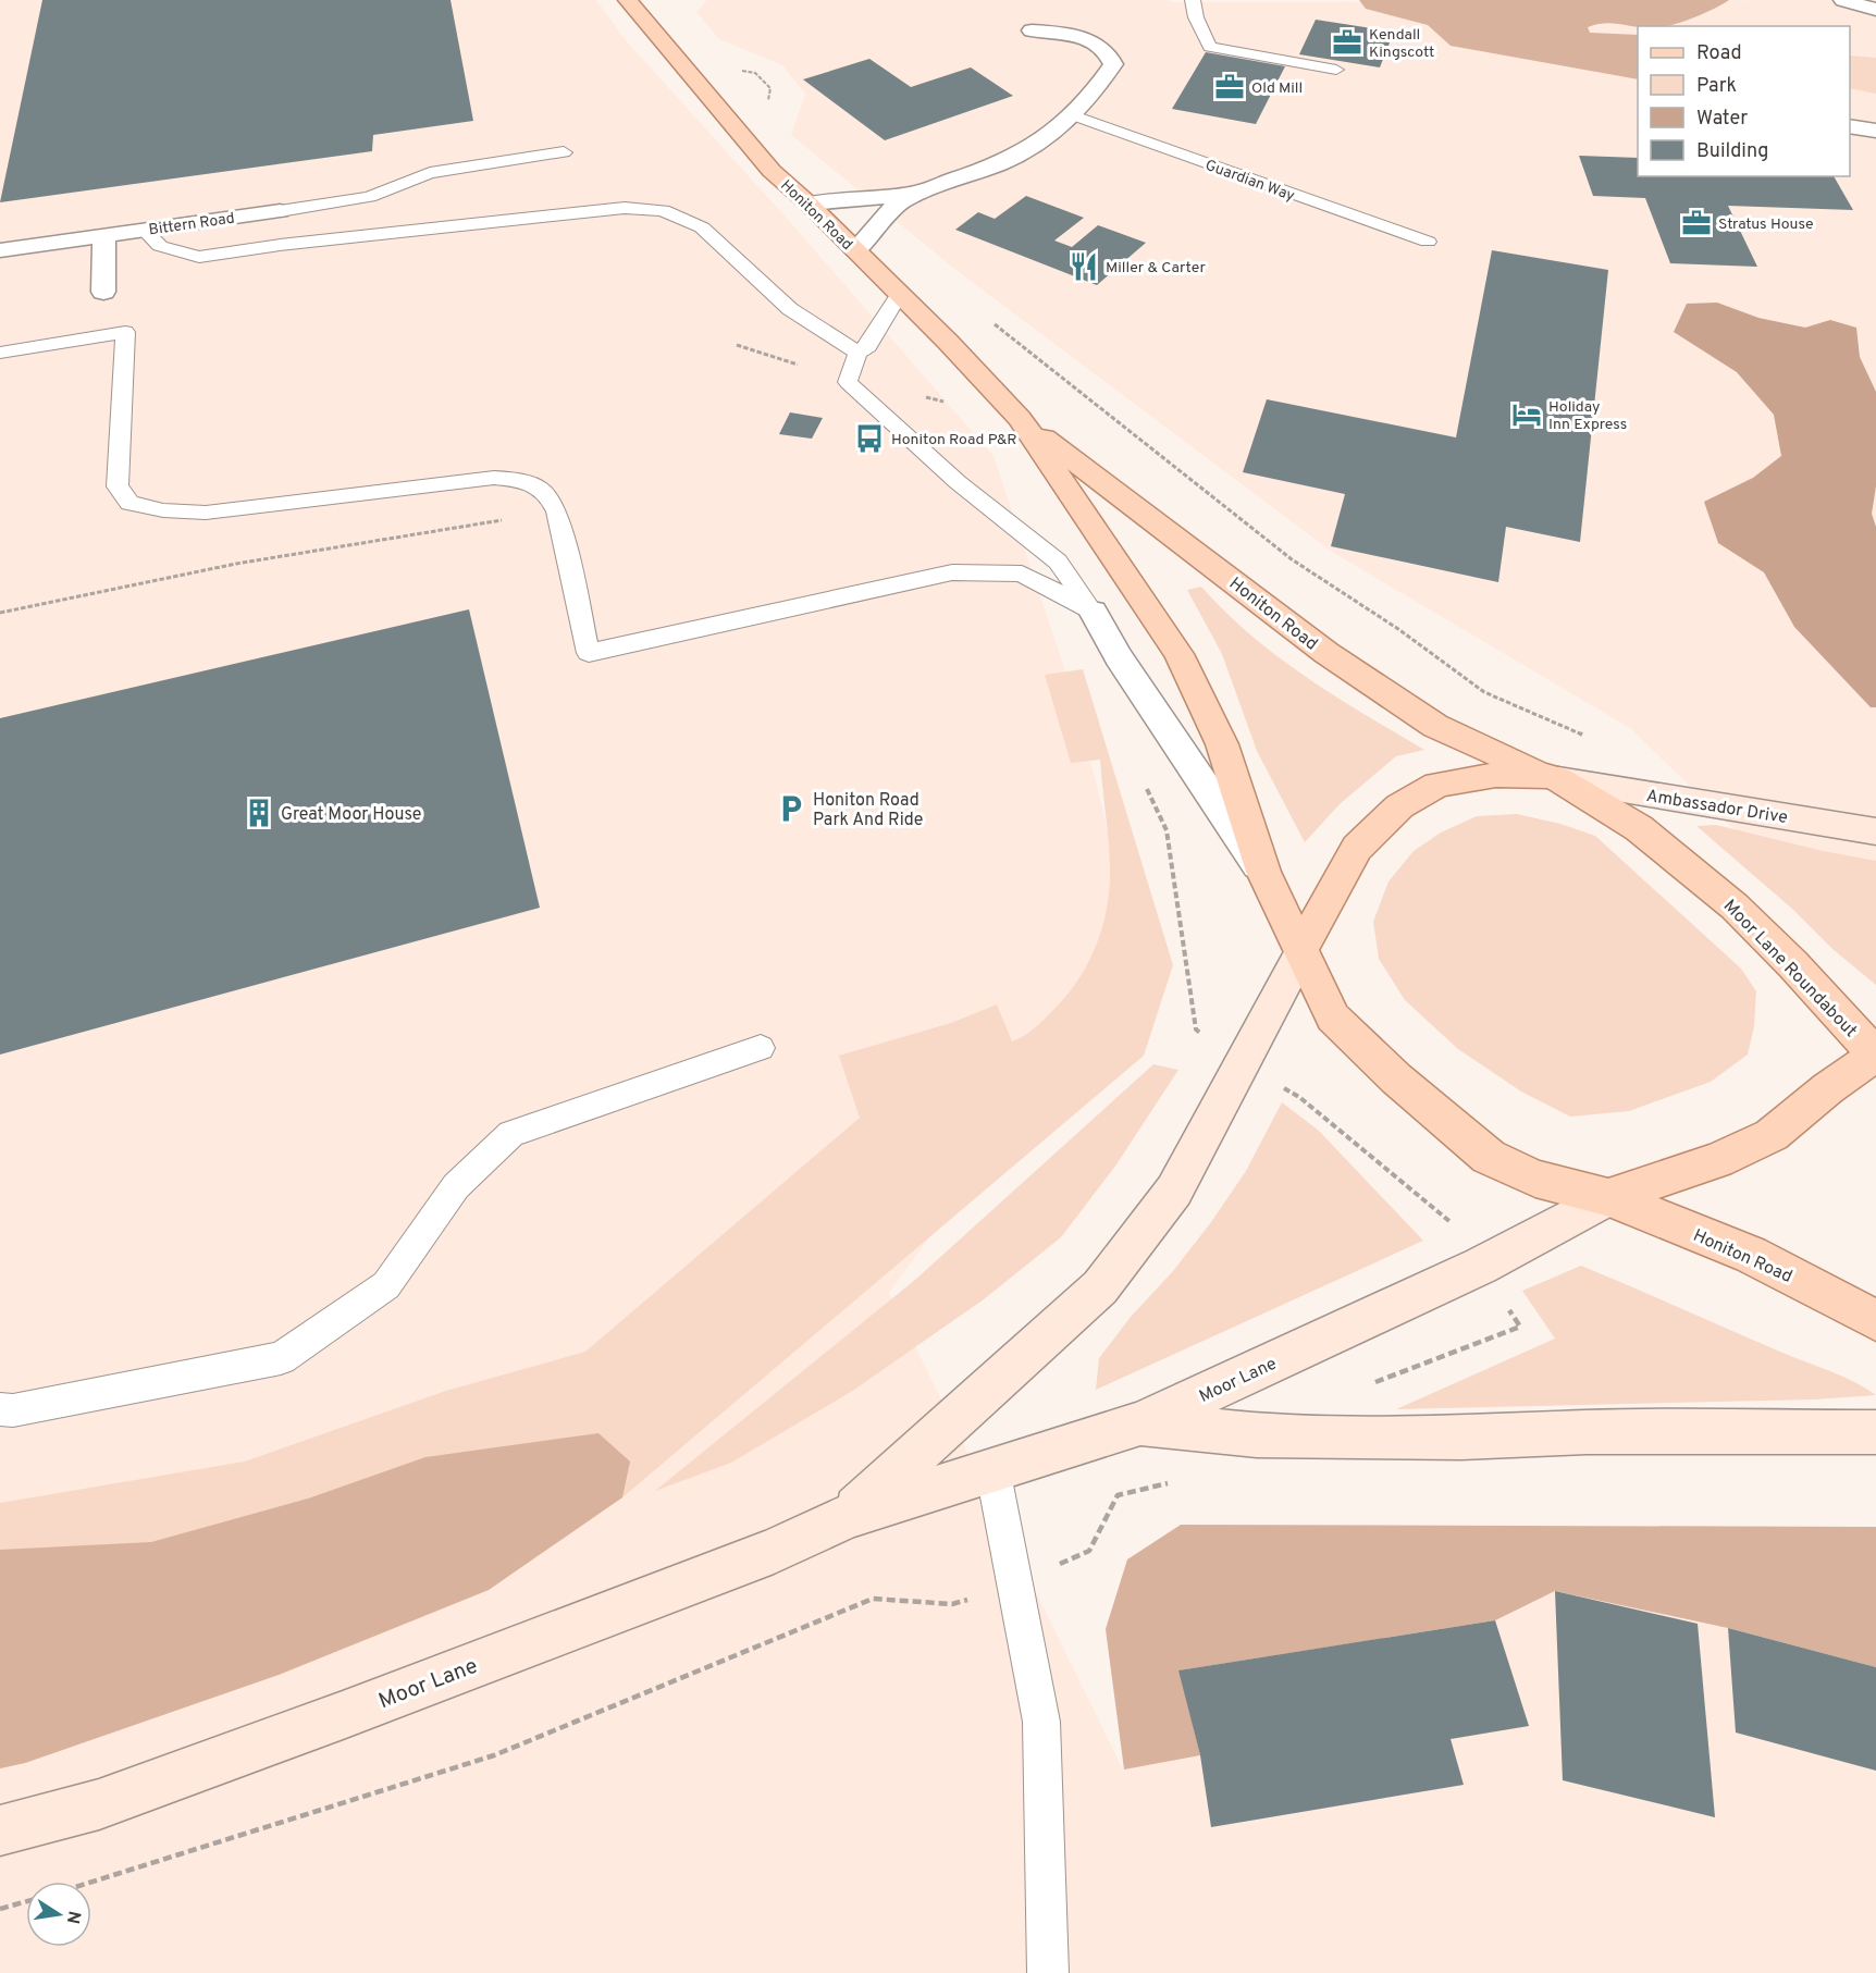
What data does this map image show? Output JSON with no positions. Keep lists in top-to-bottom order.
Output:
{
  "streets": {
    "main road": [
      "Honiton Road",
      "Ambassador Drive",
      "Moor Lane Roundabout",
      "Moor Lane"
    ],
    "street": ["Bittern Road"],
    "lane": ["Guardian Way"]
  },
  "crossings": [
    ["Honiton Road", "Ambassador Drive"],
    ["Honiton Road", "Moor Lane Roundabout"],
    ["Honiton Road", "Moor Lane"],
    ["Ambassador Drive", "Moor Lane Roundabout"],
    ["Moor Lane Roundabout", "Moor Lane"]
  ],
  "places": {
    "office": ["Kendall Kingscott", "Old Mill", "Stratus House"],
    "restaurant": ["Miller & Carter"],
    "hotel": ["Holiday Inn Express"],
    "bus stop": ["Honiton Road P&R"],
    "parking": ["Honiton Road Park And Ride"],
    "building": ["Great Moor House"]
  },
  "legend": [
    "Road",
    "Park",
    "Water",
    "Building"
  ],
  "north": "right"
}
